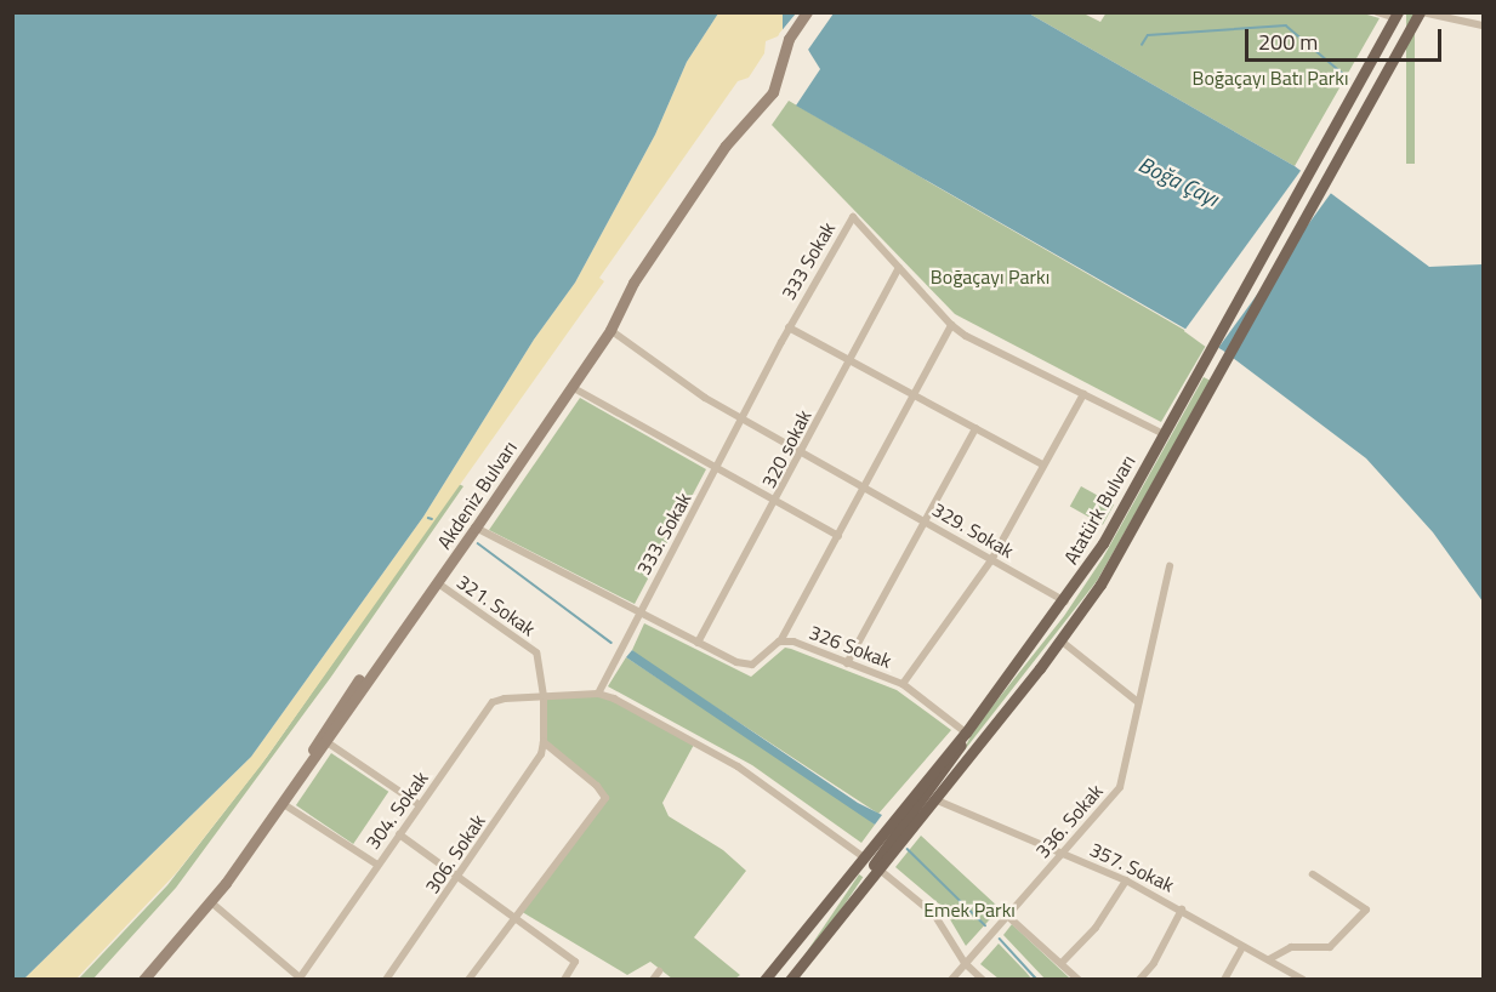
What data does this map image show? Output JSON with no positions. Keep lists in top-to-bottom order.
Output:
{
  "streets": {
    "main road": ["Akdeniz Bulvarı", "Atatürk Bulvarı"],
    "street": [
      "333 Sokak",
      "320 sokak",
      "329. Sokak",
      "333. Sokak",
      "321. Sokak",
      "326 Sokak",
      "304. Sokak",
      "336. Sokak",
      "306. Sokak",
      "357. Sokak"
    ]
  },
  "crossings": [
    ["333 Sokak", "320 sokak"],
    ["333 Sokak", "Atatürk Bulvarı"],
    ["333 Sokak", "329. Sokak"],
    ["333 Sokak", "333. Sokak"],
    ["320 sokak", "329. Sokak"],
    ["320 sokak", "326 Sokak"],
    ["Akdeniz Bulvarı", "329. Sokak"],
    ["Akdeniz Bulvarı", "321. Sokak"],
    ["Akdeniz Bulvarı", "326 Sokak"],
    ["Atatürk Bulvarı", "329. Sokak"],
    ["Atatürk Bulvarı", "326 Sokak"],
    ["Atatürk Bulvarı", "357. Sokak"],
    ["333. Sokak", "326 Sokak"],
    ["321. Sokak", "304. Sokak"],
    ["321. Sokak", "306. Sokak"],
    ["336. Sokak", "357. Sokak"]
  ],
  "water": ["Boğa Çayı"],
  "parks": ["Boğaçayı Batı Parkı", "Boğaçayı Parkı", "Emek Parkı"],
  "scale_bar": "200 m"
}
